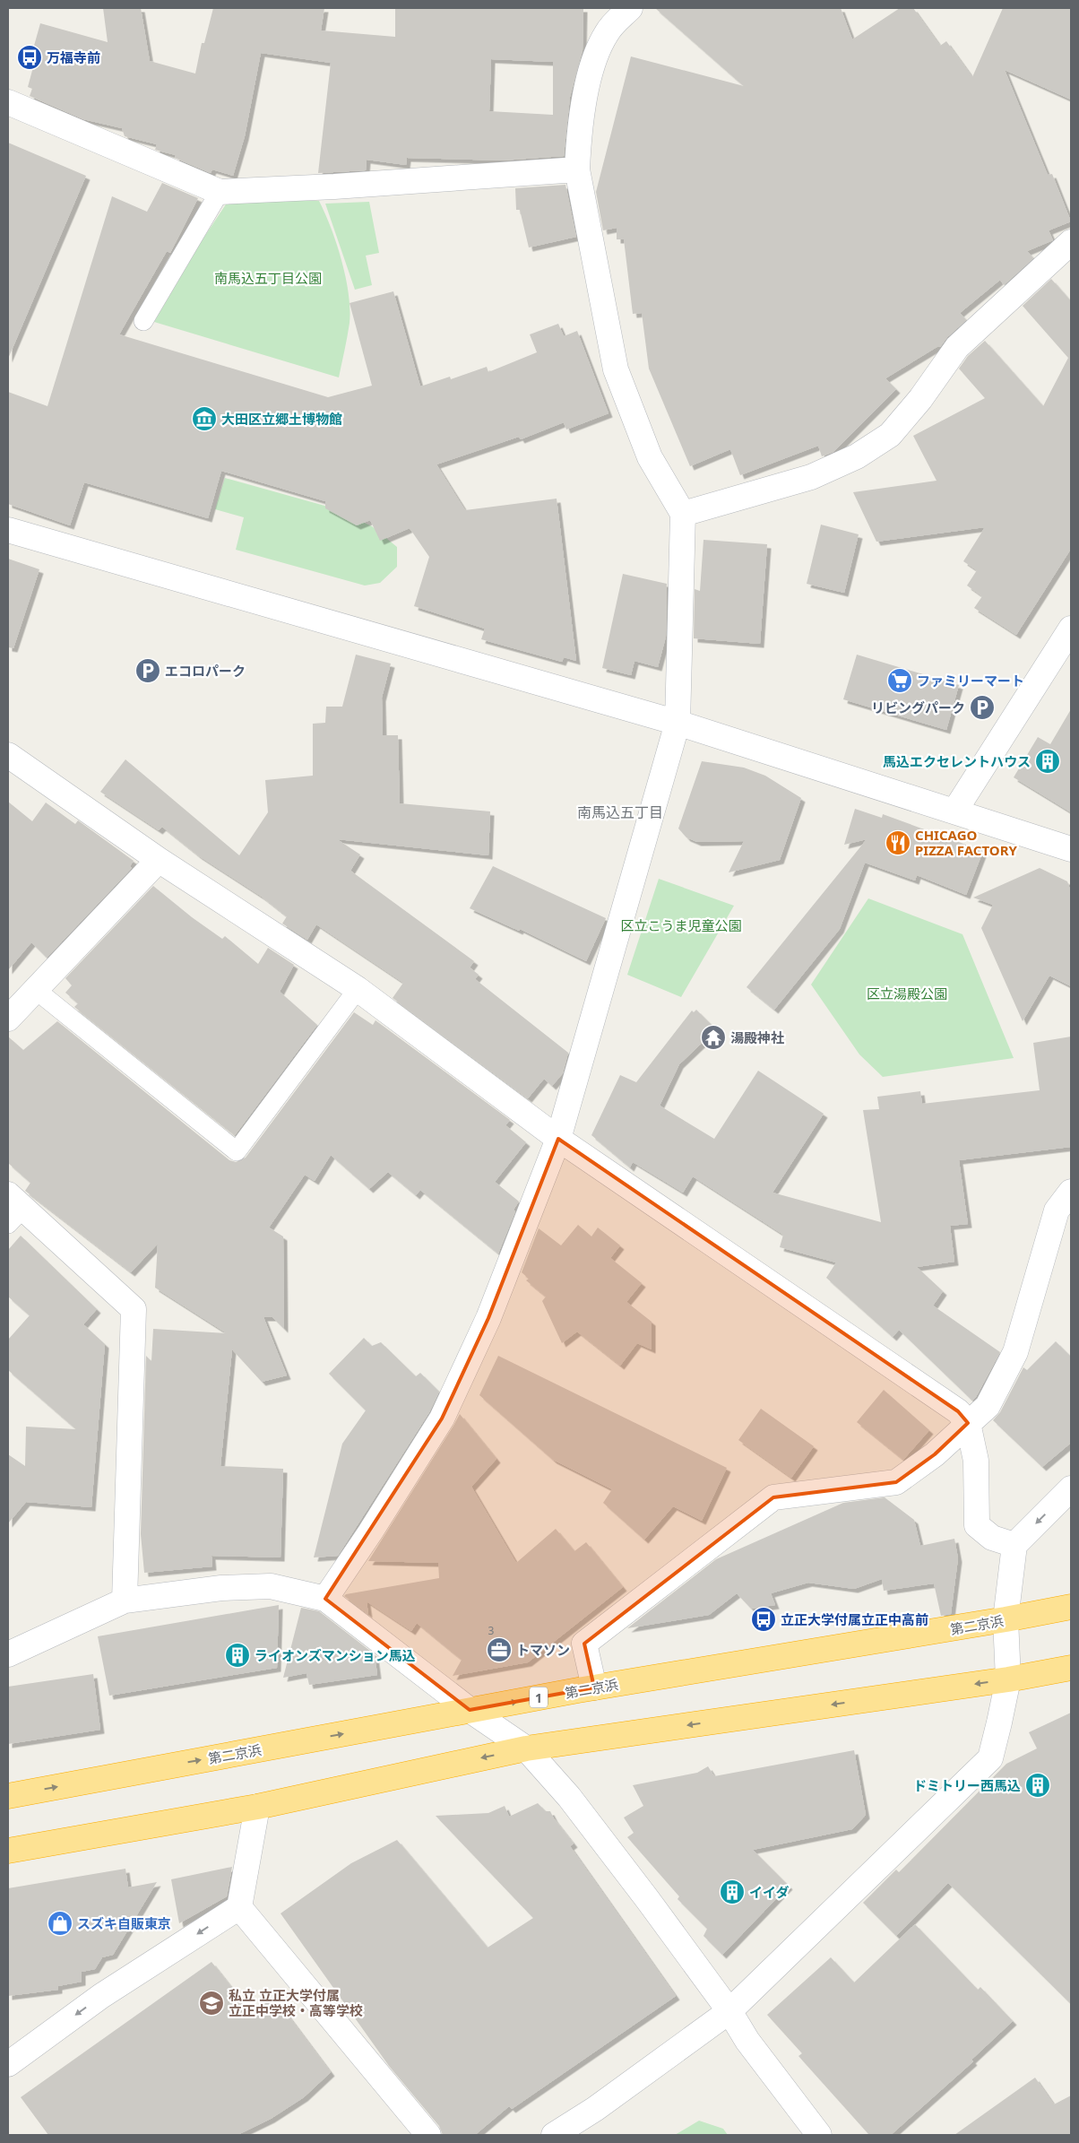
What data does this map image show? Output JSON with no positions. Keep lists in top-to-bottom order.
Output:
{
  "streets": {
    "highway": ["第二京浜", "1"]
  },
  "districts": ["南馬込五丁目"],
  "parks": ["南馬込五丁目公園", "区立こうま児童公園", "区立湯殿公園"],
  "places": {
    "bus stop": ["万福寺前", "立正大学付属立正中高前"],
    "museum": ["大田区立郷土博物館"],
    "parking": ["エコロパーク", "リビングパーク"],
    "supermarket": ["ファミリーマート"],
    "building": [
      "馬込エクセレントハウス",
      "ライオンズマンション馬込",
      "ドミトリー西馬込",
      "イイダ"
    ],
    "restaurant": ["CHICAGO PIZZA FACTORY"],
    "temple": ["湯殿神社"],
    "office": ["トマソン"],
    "shop": ["スズキ自販東京"],
    "school or university": ["私立 立正大学付属 立正中学校・高等学校"]
  },
  "house_numbers": ["3"]
}
